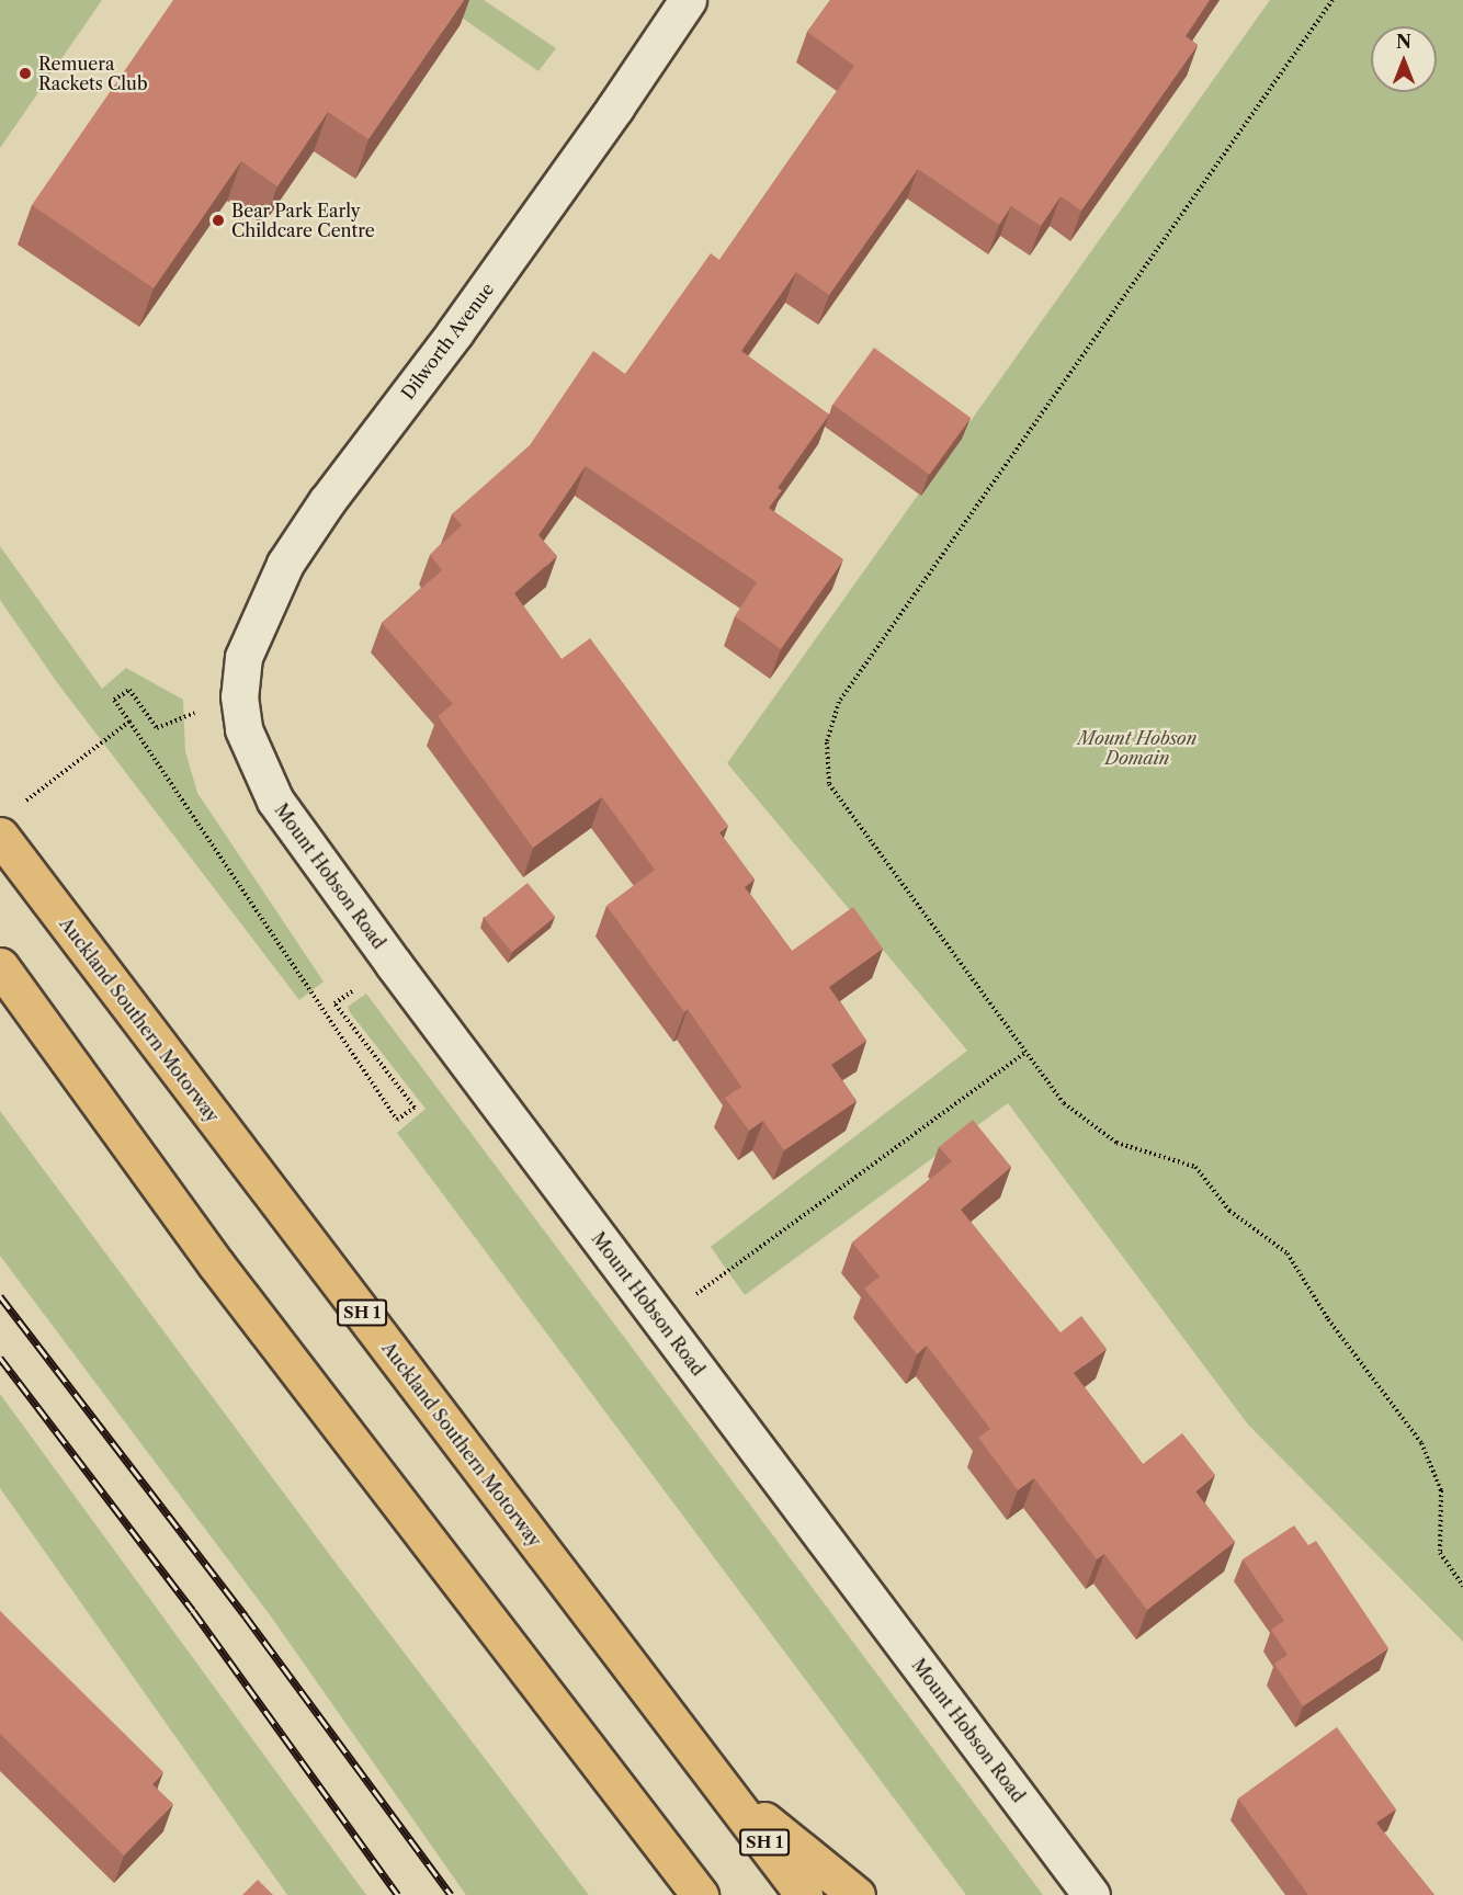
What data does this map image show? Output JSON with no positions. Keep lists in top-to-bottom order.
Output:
{
  "streets": {
    "highway": ["Auckland Southern Motorway", "SH 1"],
    "street": ["Dilworth Avenue", "Mount Hobson Road"]
  },
  "crossings": [
    ["Dilworth Avenue", "Mount Hobson Road"]
  ],
  "parks": ["Mount Hobson Domain"],
  "places": ["Remuera Rackets Club", "Bear Park Early Childcare Centre"],
  "north": "top"
}
